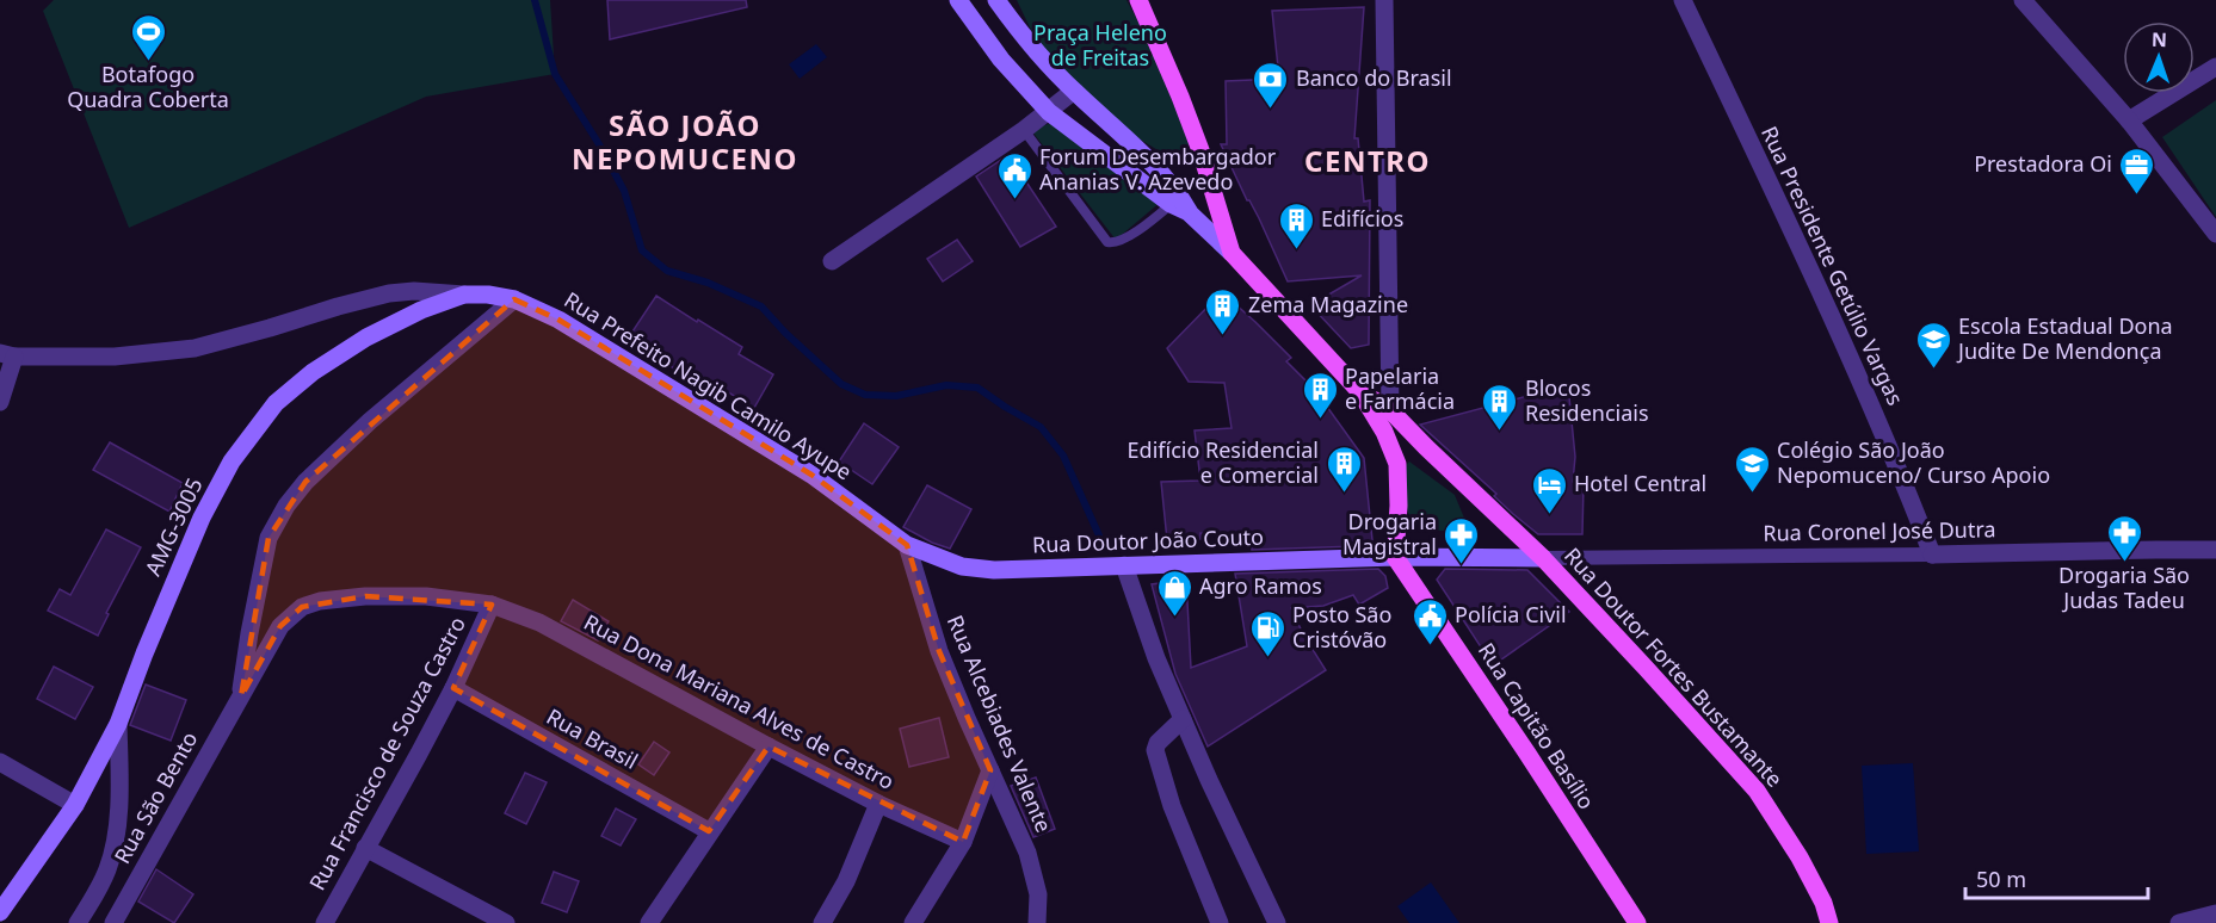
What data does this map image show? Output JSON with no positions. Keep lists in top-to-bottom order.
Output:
{
  "streets": {
    "main road": [
      "Rua Prefeito Nagib Camilo Ayupe",
      "AMG-3005",
      "Rua Doutor João Couto",
      "Rua Doutor Fortes Bustamante",
      "Rua Capitão Basílio"
    ],
    "street": [
      "Rua Presidente Getúlio Vargas",
      "Rua Coronel José Dutra",
      "Rua Dona Mariana Alves de Castro",
      "Rua Alcebiades Valente",
      "Rua Brasil",
      "Rua Francisco de Souza Castro",
      "Rua São Bento"
    ]
  },
  "crossings": [
    ["Rua Presidente Getúlio Vargas", "Rua Coronel José Dutra"],
    ["Rua Prefeito Nagib Camilo Ayupe", "AMG-3005"],
    ["Rua Prefeito Nagib Camilo Ayupe", "Rua Doutor João Couto"],
    ["Rua Prefeito Nagib Camilo Ayupe", "Rua Alcebiades Valente"],
    ["Rua Coronel José Dutra", "Rua Doutor João Couto"],
    ["Rua Coronel José Dutra", "Rua Doutor Fortes Bustamante"],
    ["Rua Doutor João Couto", "Rua Doutor Fortes Bustamante"],
    ["Rua Doutor João Couto", "Rua Alcebiades Valente"],
    ["Rua Doutor João Couto", "Rua Capitão Basílio"],
    ["Rua Dona Mariana Alves de Castro", "Rua Francisco de Souza Castro"],
    ["Rua Dona Mariana Alves de Castro", "Rua São Bento"],
    ["Rua Brasil", "Rua Francisco de Souza Castro"]
  ],
  "districts": ["SÃO JOÃO NEPOMUCENO", "CENTRO"],
  "parks": ["Praça Heleno de Freitas"],
  "places": {
    "sports": ["Botafogo Quadra Coberta"],
    "bank": ["Banco do Brasil"],
    "office": ["Prestadora Oi"],
    "public building": ["Forum Desembargador Ananias V. Azevedo", "Polícia Civil"],
    "building": [
      "Edifícios",
      "Zema Magazine",
      "Papelaria e Farmácia",
      "Blocos Residenciais",
      "Edifício Residencial e Comercial"
    ],
    "school or university": ["Escola Estadual Dona Judite De Mendonça", "Colégio São João Nepomuceno/ Curso Apoio"],
    "hotel": ["Hotel Central"],
    "pharmacy": ["Drogaria São Judas Tadeu", "Drogaria Magistral"],
    "shop": ["Agro Ramos"],
    "fuel station": ["Posto São Cristóvão"]
  },
  "scale_bar": "50 m",
  "north": "top"
}
